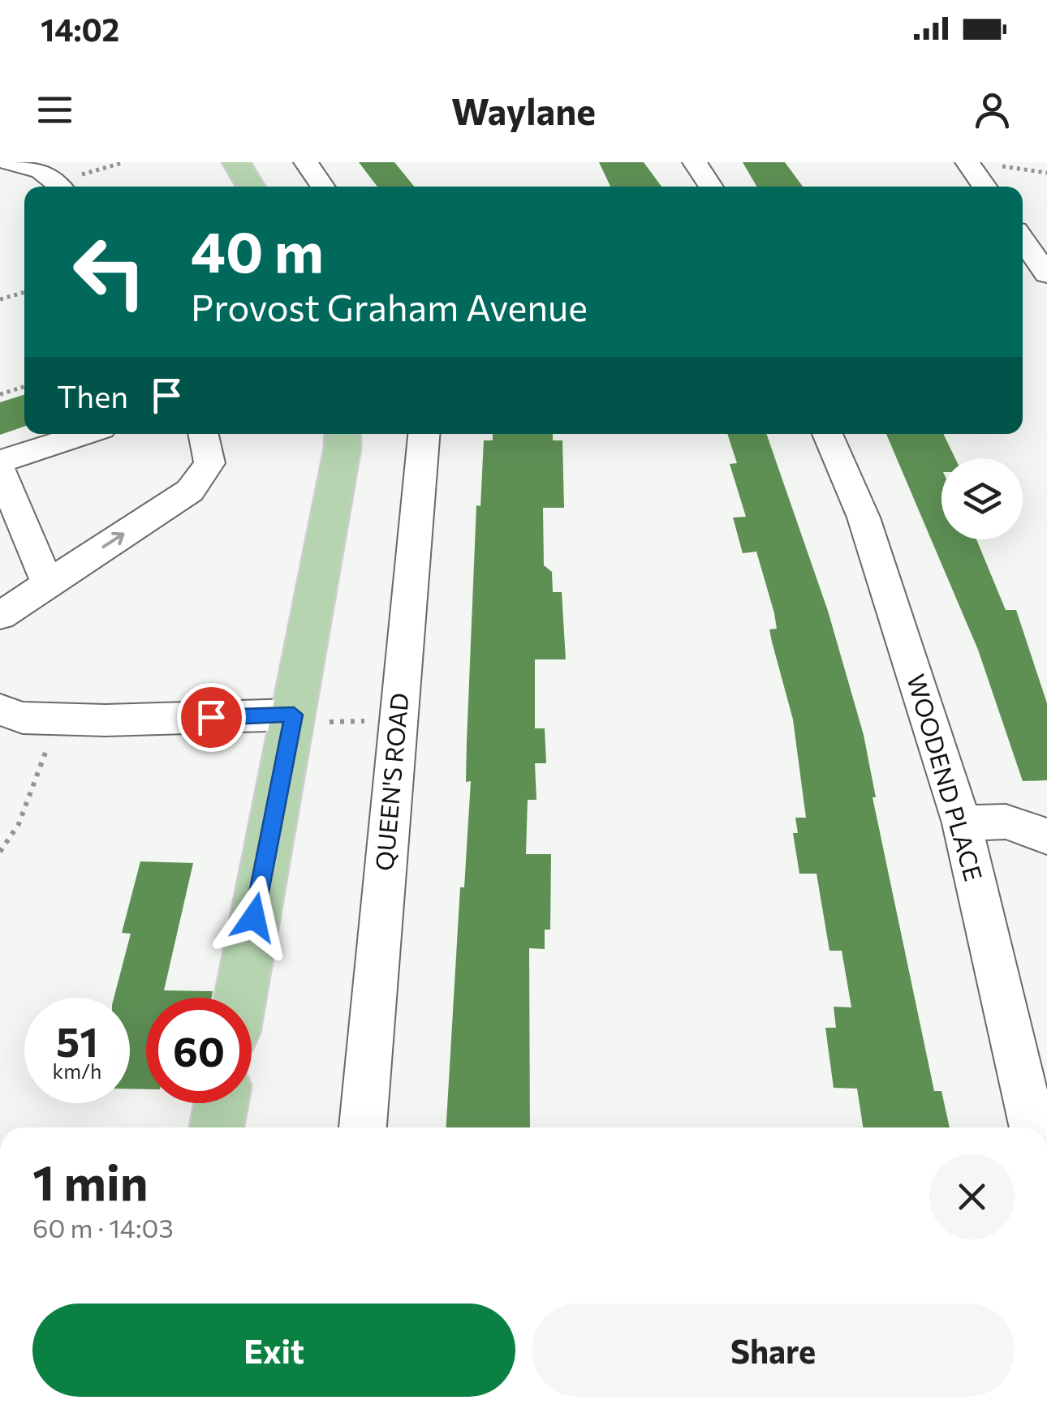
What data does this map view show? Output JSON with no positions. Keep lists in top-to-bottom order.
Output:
{
  "streets": {
    "street": ["WOODEND PLACE", "QUEEN'S ROAD"]
  },
  "page": {
    "status": "14:02",
    "header": "Waylane",
    "turn": ["40 m", "Provost Graham Avenue"],
    "then": "Then",
    "speed": "51 km/h",
    "limit": "60",
    "heading": ["1 min", "60 m · 14:03"],
    "buttons": ["Exit", "Share"]
  }
}
